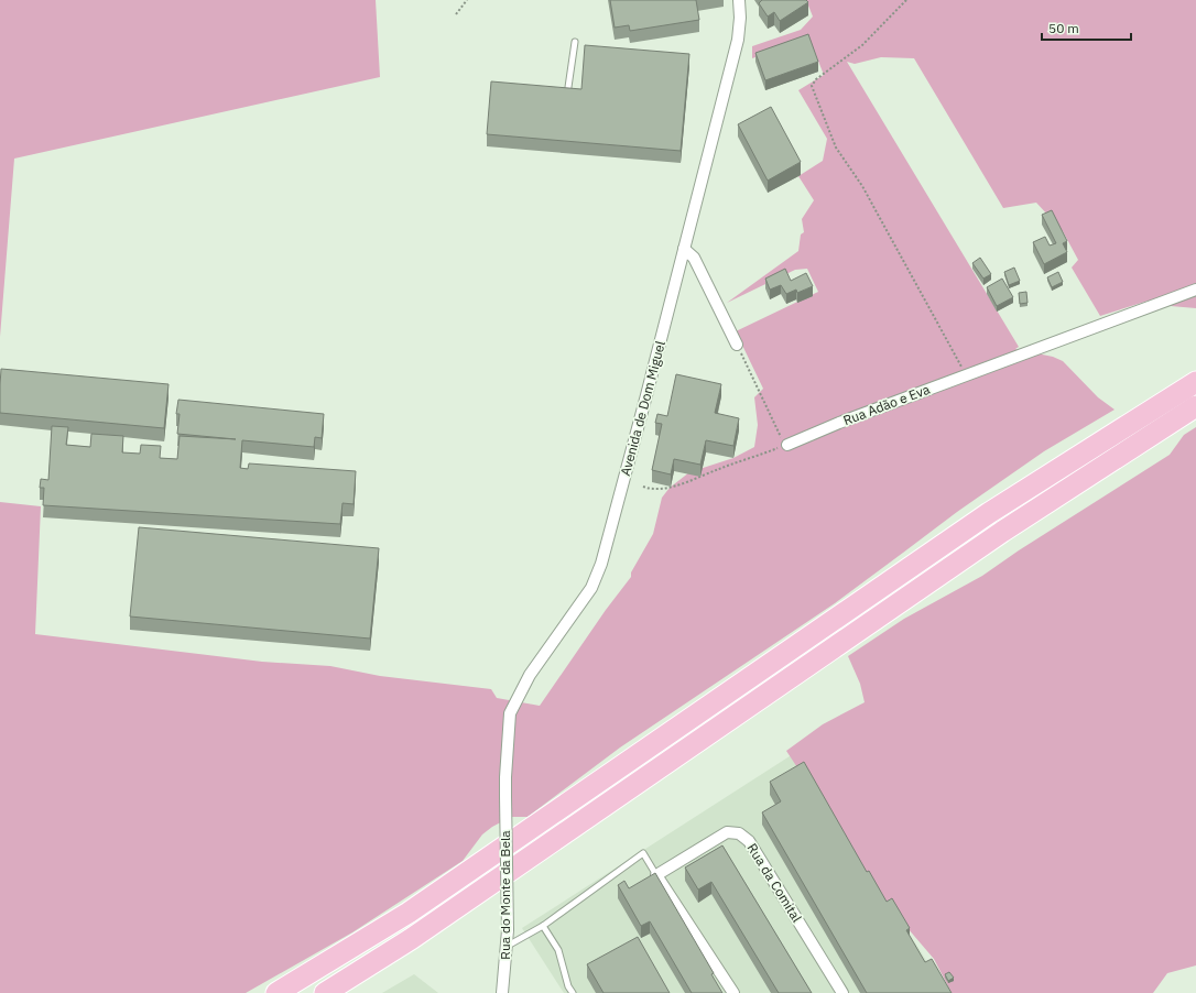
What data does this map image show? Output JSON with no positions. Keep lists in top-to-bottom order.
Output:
{
  "streets": {
    "street": [
      "Rua Adão e Eva",
      "Avenida de Dom Miguel",
      "Rua da Comital",
      "Rua do Monte da Bela"
    ]
  },
  "crossings": [
    ["Avenida de Dom Miguel", "Rua do Monte da Bela"]
  ],
  "scale_bar": "50 m"
}
